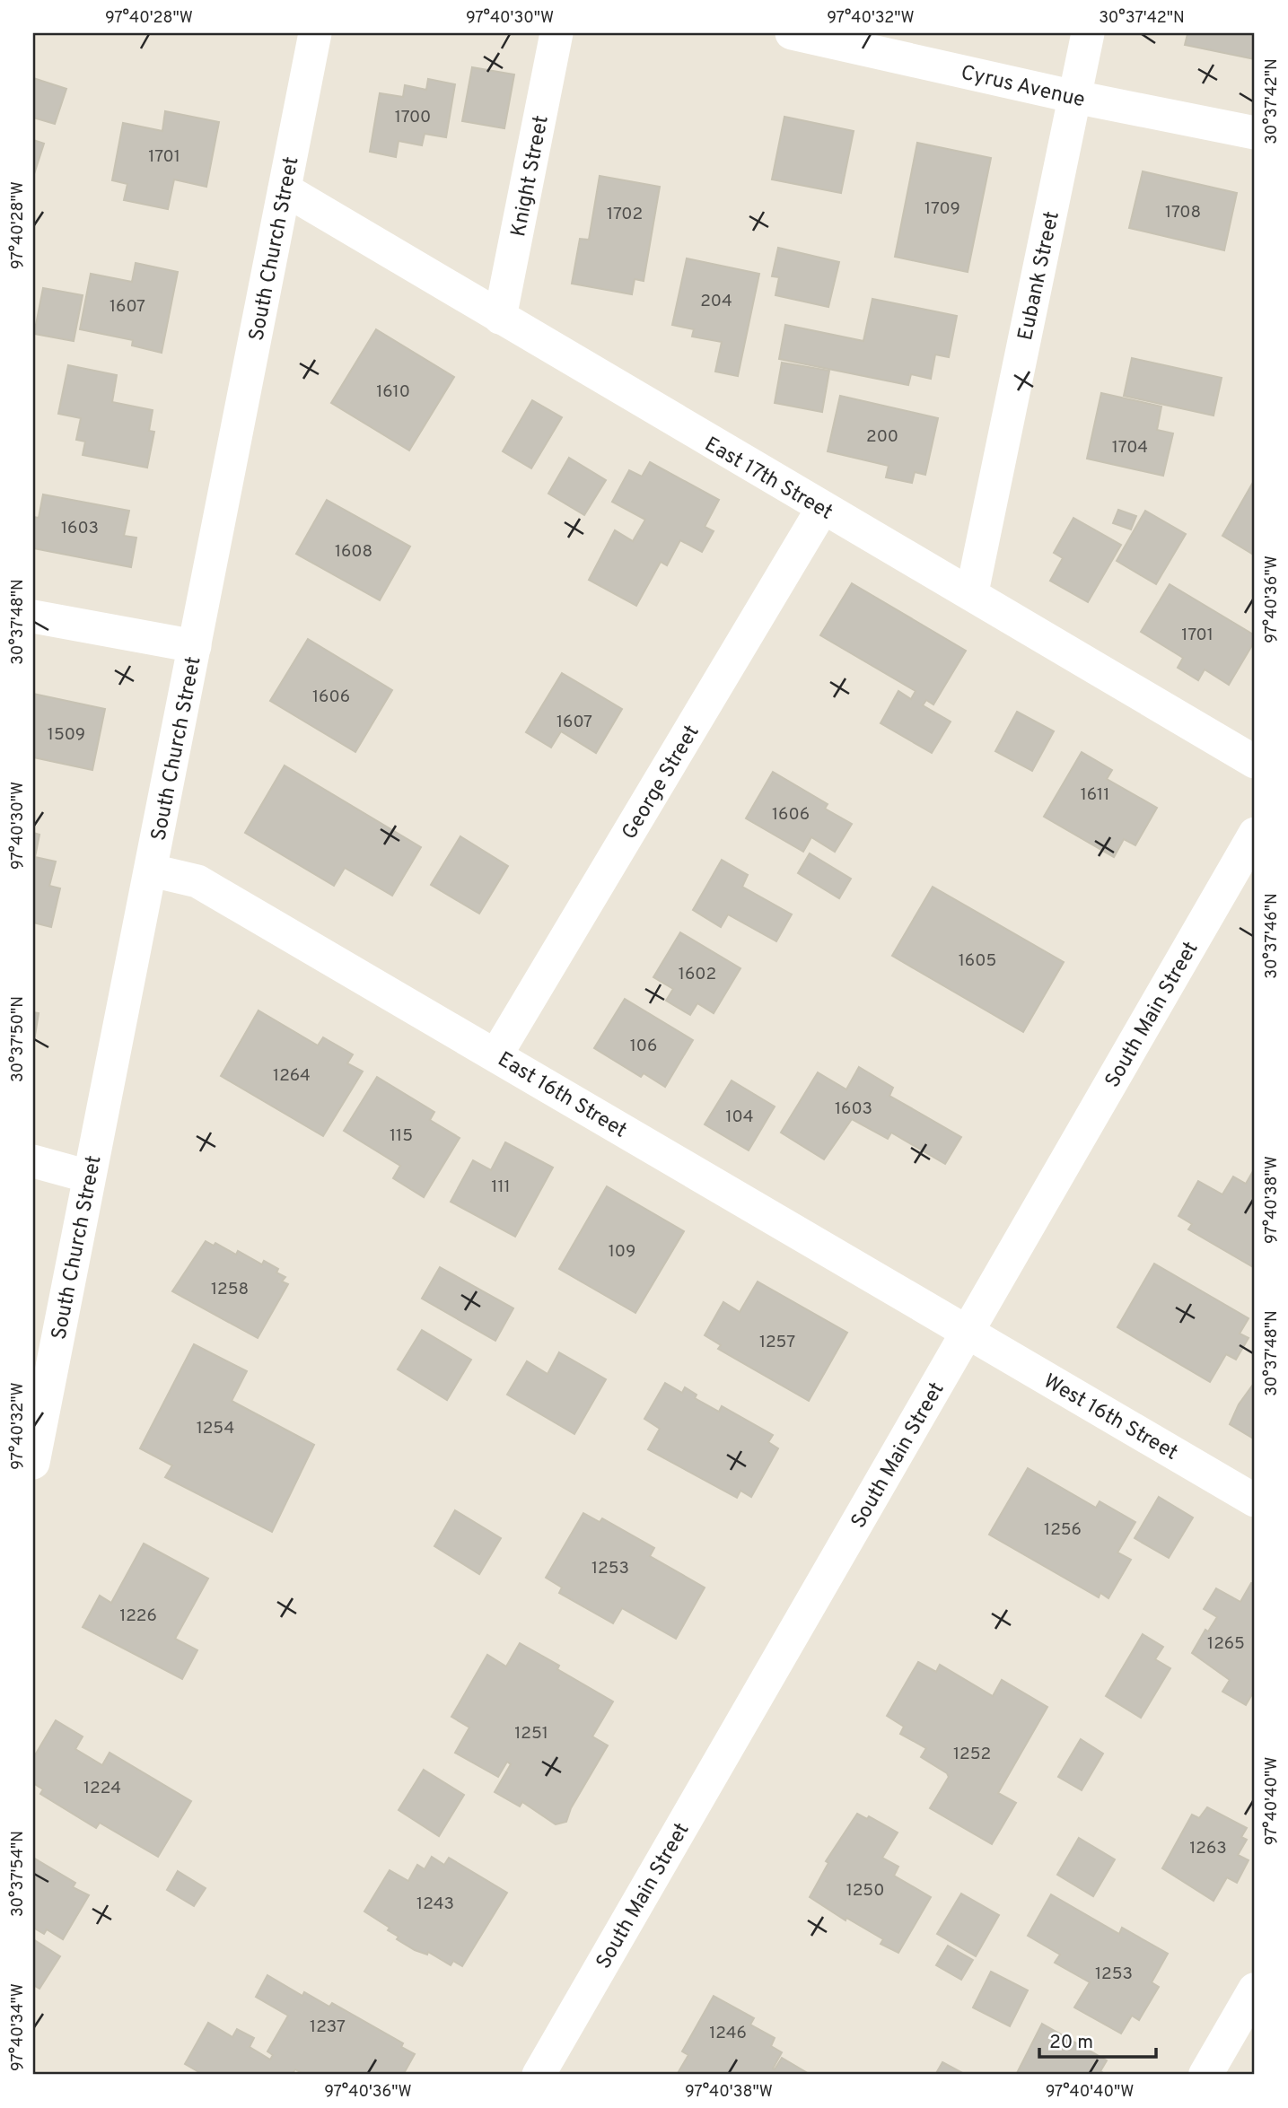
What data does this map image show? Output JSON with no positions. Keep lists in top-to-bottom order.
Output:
{
  "streets": {
    "street": [
      "Cyrus Avenue",
      "Knight Street",
      "South Church Street",
      "Eubank Street",
      "East 17th Street",
      "George Street",
      "South Main Street",
      "East 16th Street",
      "West 16th Street"
    ]
  },
  "crossings": [
    ["Cyrus Avenue", "Eubank Street"],
    ["Knight Street", "East 17th Street"],
    ["South Church Street", "East 17th Street"],
    ["South Church Street", "East 16th Street"],
    ["Eubank Street", "East 17th Street"],
    ["East 17th Street", "George Street"],
    ["George Street", "East 16th Street"],
    ["South Main Street", "East 16th Street"],
    ["South Main Street", "West 16th Street"],
    ["East 16th Street", "West 16th Street"]
  ],
  "house_numbers": [
    "1700",
    "1701",
    "1709",
    "1708",
    "1702",
    "204",
    "1607",
    "1610",
    "200",
    "1704",
    "1603",
    "1608",
    "1701",
    "1606",
    "1607",
    "1509",
    "1611",
    "1606",
    "1605",
    "1602",
    "106",
    "1264",
    "1603",
    "104",
    "115",
    "111",
    "109",
    "1258",
    "1257",
    "1254",
    "1256",
    "1253",
    "1226",
    "1265",
    "1251",
    "1252",
    "1224",
    "1263",
    "1250",
    "1243",
    "1253",
    "1237",
    "1246"
  ],
  "scale_bar": "20 m",
  "coordinates": [
    "97°40'28\"W",
    "97°40'30\"W",
    "97°40'32\"W",
    "30°37'42\"N",
    "97°40'36\"W",
    "30°37'48\"N",
    "30°37'46\"N",
    "30°37'50\"N",
    "97°40'38\"W",
    "97°40'40\"W",
    "30°37'54\"N",
    "97°40'34\"W"
  ]
}
